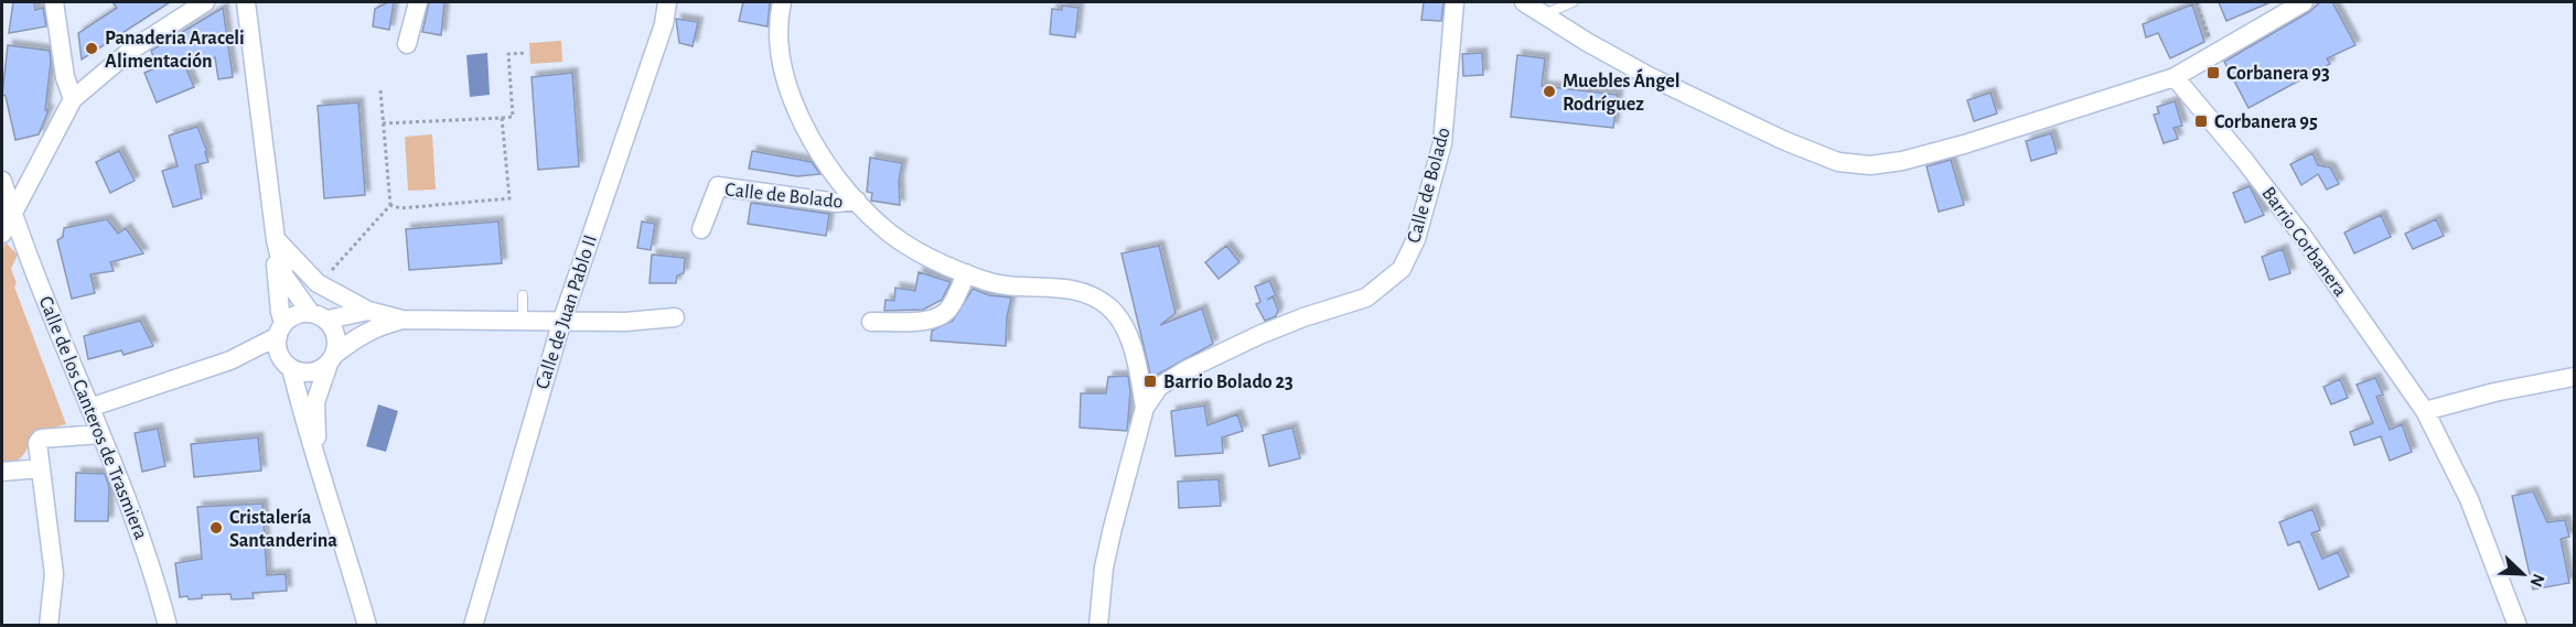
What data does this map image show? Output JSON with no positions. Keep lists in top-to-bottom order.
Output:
{
  "streets": {
    "street": [
      "Calle de Bolado",
      "Barrio Corbanera",
      "Calle de Juan Pablo II",
      "Calle de los Canteros de Trasmiera"
    ]
  },
  "places": {
    "other": ["Panaderia Araceli Alimentación", "Muebles Ángel Rodríguez", "Cristalería Santanderina"],
    "transit": ["Corbanera 93", "Corbanera 95", "Barrio Bolado 23"]
  },
  "north": "bottom right"
}
